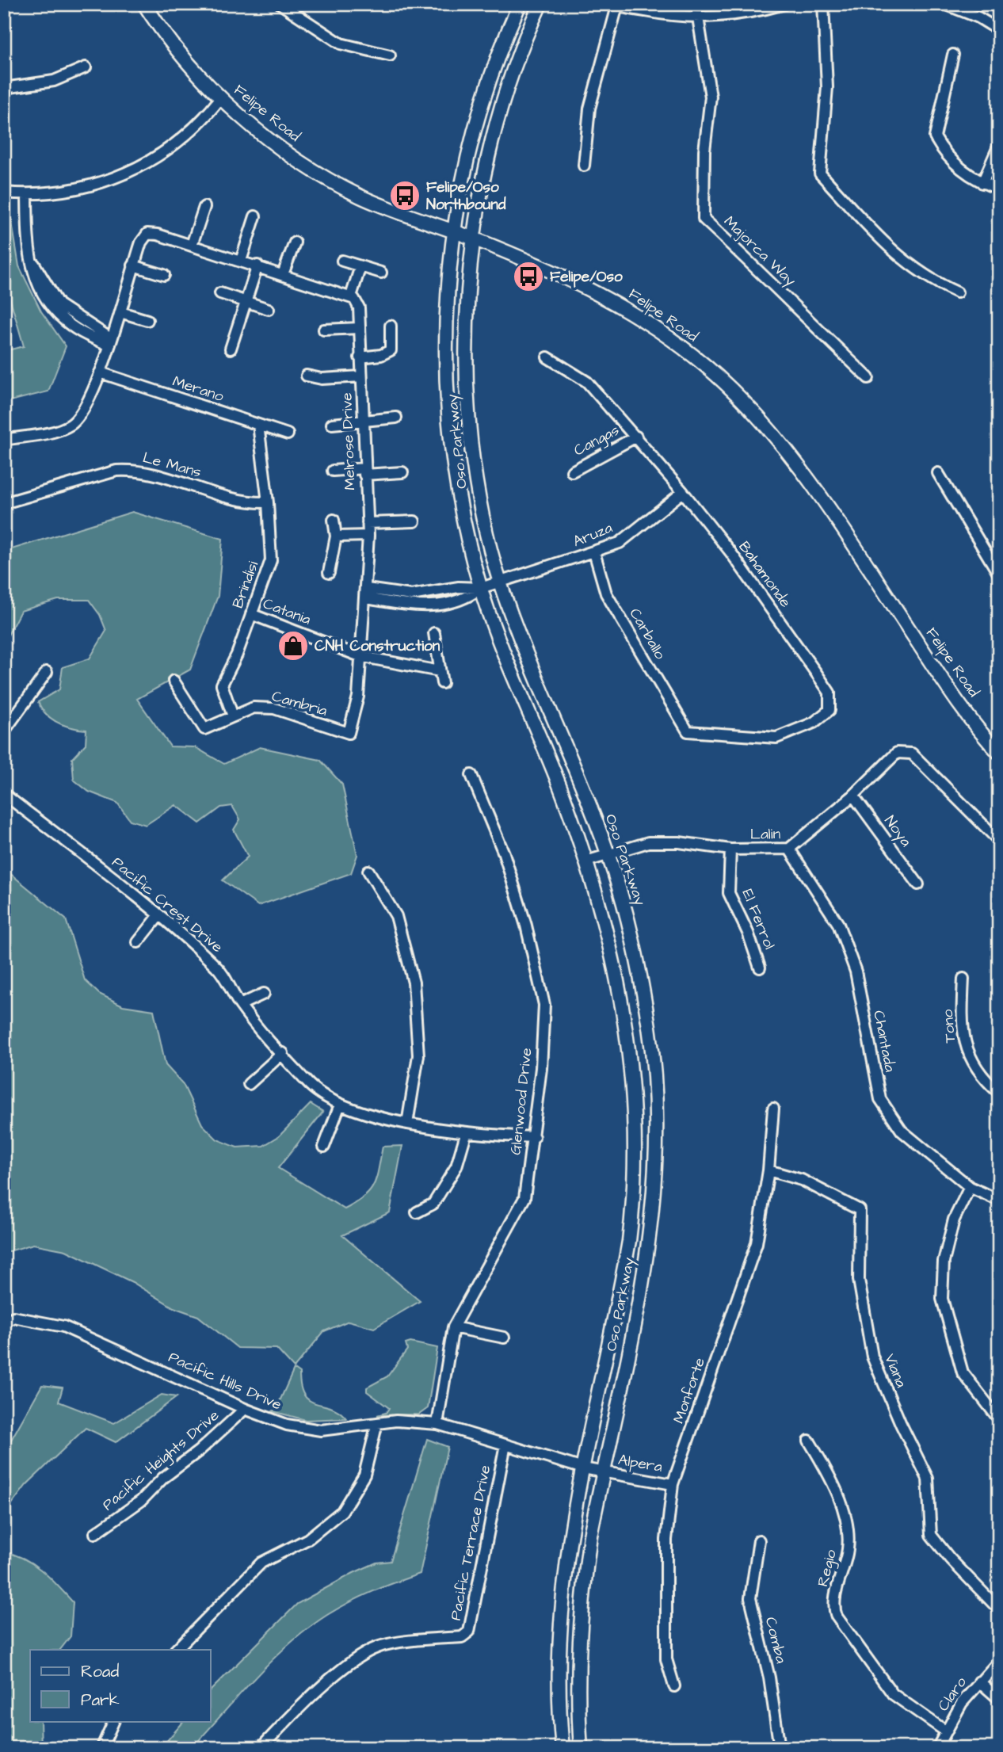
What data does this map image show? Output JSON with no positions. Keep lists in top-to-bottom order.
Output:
{
  "streets": {
    "main road": ["Felipe Road", "Oso Parkway"],
    "street": [
      "Majorca Way",
      "Merano",
      "Cangas",
      "Melrose Drive",
      "Le Mans",
      "Aruza",
      "Bahamonde",
      "Brindisi",
      "Catania",
      "Carballo",
      "Cambria",
      "Noya",
      "Lalin",
      "Pacific Crest Drive",
      "El Ferrol",
      "Tono",
      "Chantada",
      "Glenwood Drive",
      "Viana",
      "Pacific Hills Drive",
      "Monforte",
      "Pacific Heights Drive",
      "Alpera",
      "Pacific Terrace Drive",
      "Regio",
      "Comba",
      "Claro"
    ]
  },
  "crossings": [
    ["Felipe Road", "Oso Parkway"],
    ["Merano", "Brindisi"],
    ["Cangas", "Bahamonde"],
    ["Melrose Drive", "Catania"],
    ["Melrose Drive", "Cambria"],
    ["Oso Parkway", "Aruza"],
    ["Oso Parkway", "Lalin"],
    ["Oso Parkway", "Pacific Hills Drive"],
    ["Oso Parkway", "Alpera"],
    ["Le Mans", "Brindisi"],
    ["Aruza", "Bahamonde"],
    ["Aruza", "Carballo"],
    ["Bahamonde", "Carballo"],
    ["Brindisi", "Catania"],
    ["Brindisi", "Cambria"],
    ["Noya", "Lalin"],
    ["Lalin", "El Ferrol"],
    ["Lalin", "Chantada"],
    ["Pacific Crest Drive", "Glenwood Drive"],
    ["Glenwood Drive", "Pacific Hills Drive"],
    ["Viana", "Monforte"],
    ["Pacific Hills Drive", "Pacific Heights Drive"],
    ["Pacific Hills Drive", "Alpera"],
    ["Pacific Hills Drive", "Pacific Terrace Drive"],
    ["Monforte", "Alpera"],
    ["Regio", "Claro"]
  ],
  "places": {
    "bus stop": ["Felipe/Oso Northbound", "Felipe/Oso"],
    "shop": ["CNH Construction"]
  },
  "legend": ["Road", "Park"]
}
